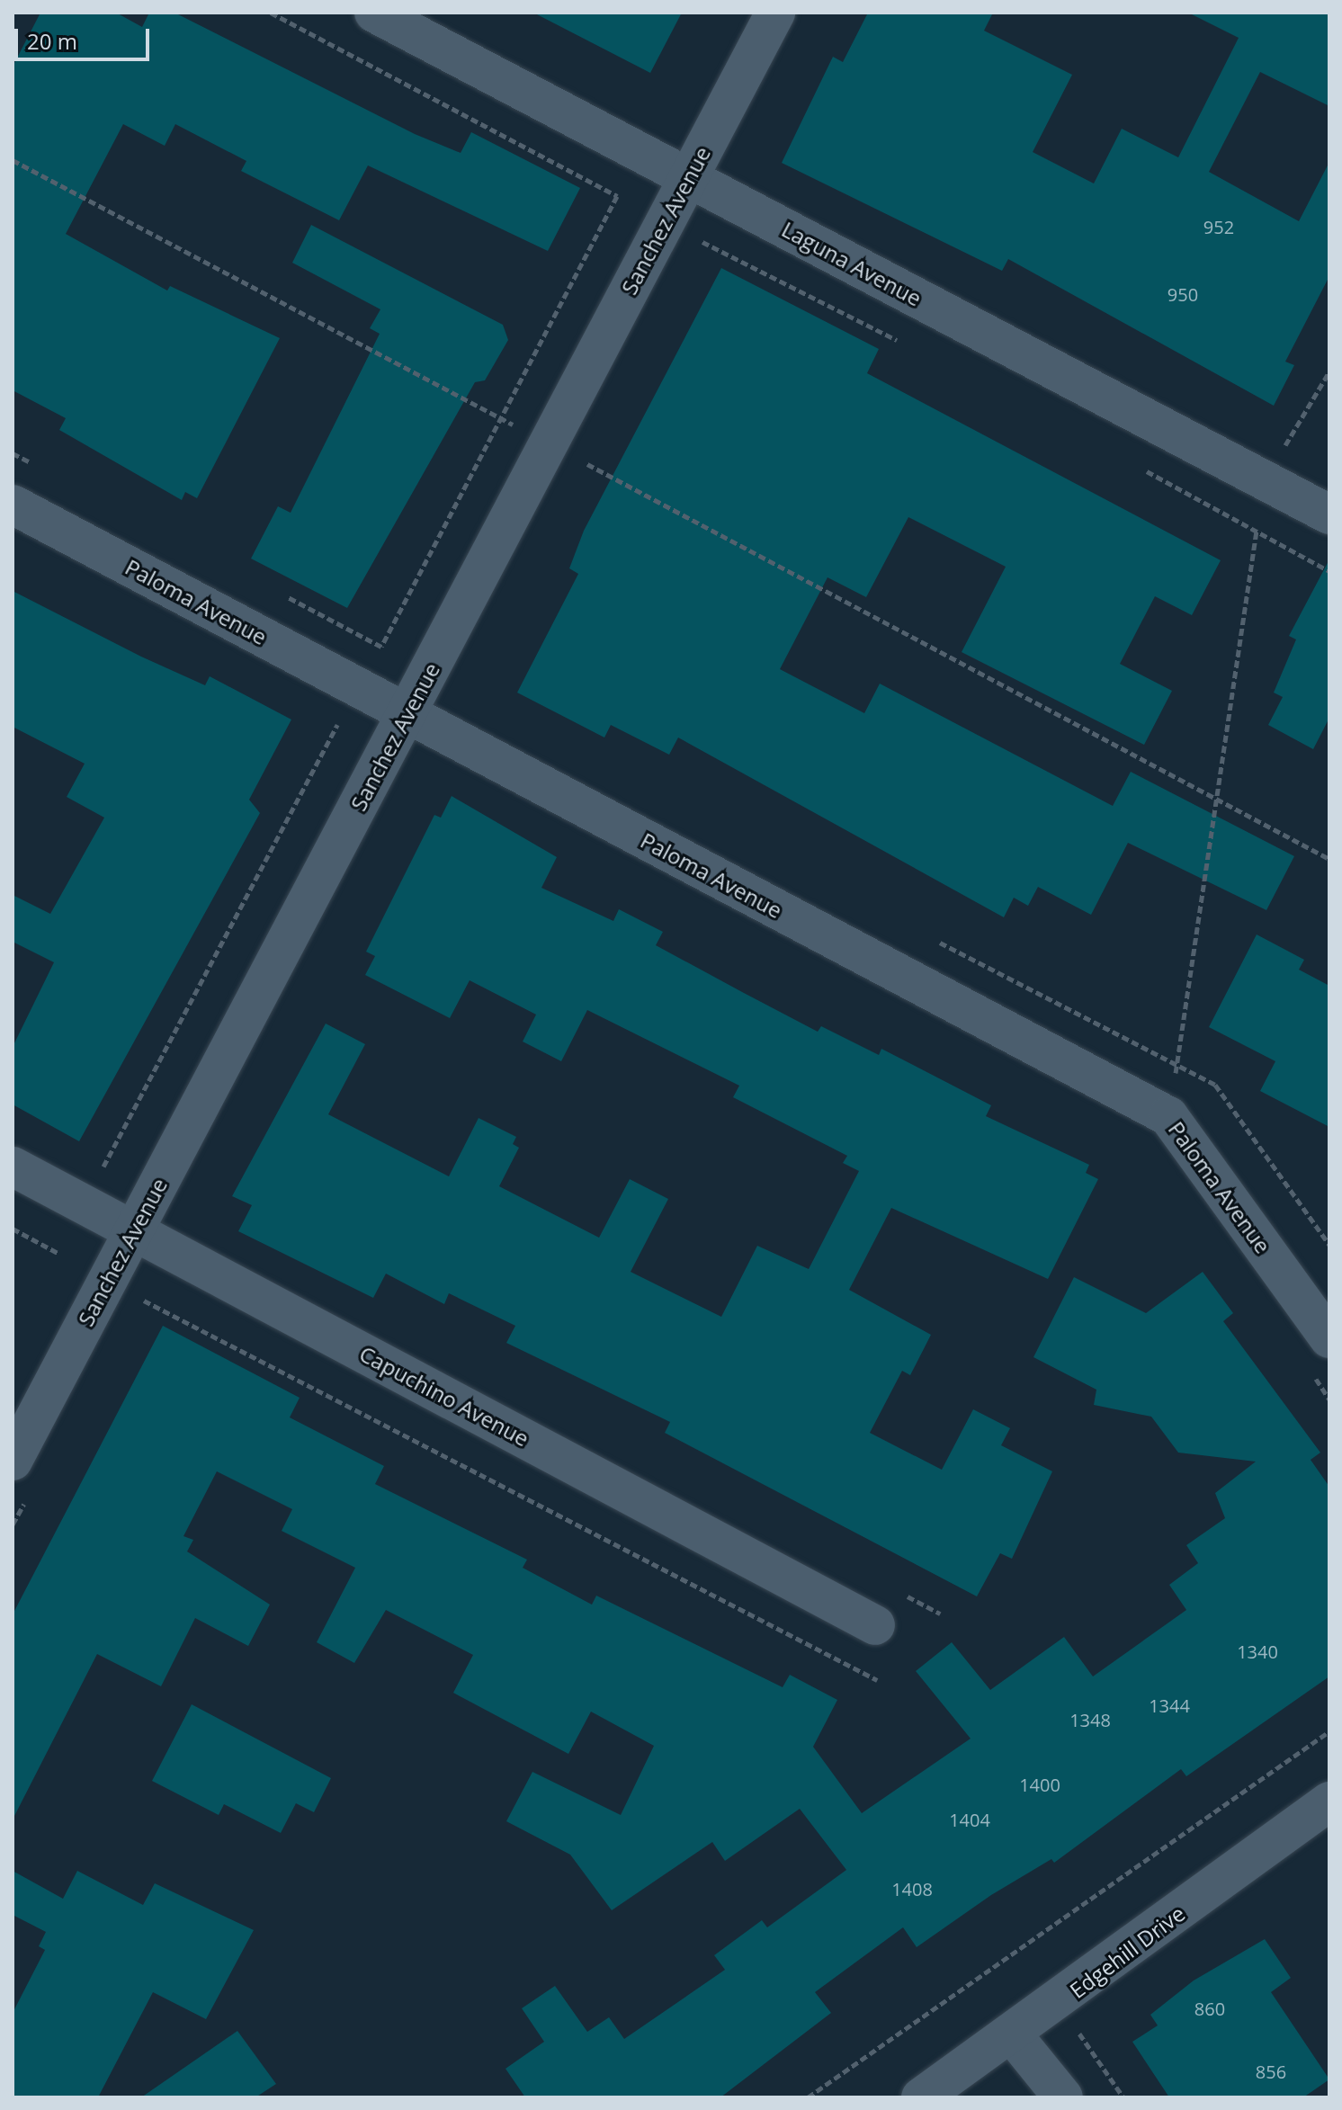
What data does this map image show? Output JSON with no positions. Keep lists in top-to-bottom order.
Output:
{
  "streets": {
    "street": [
      "Sanchez Avenue",
      "Laguna Avenue",
      "Paloma Avenue",
      "Capuchino Avenue",
      "Edgehill Drive"
    ]
  },
  "crossings": [
    ["Sanchez Avenue", "Laguna Avenue"],
    ["Sanchez Avenue", "Paloma Avenue"],
    ["Sanchez Avenue", "Capuchino Avenue"]
  ],
  "house_numbers": [
    "952",
    "950",
    "1340",
    "1344",
    "1348",
    "1400",
    "1404",
    "1408",
    "860",
    "856"
  ],
  "scale_bar": "20 m"
}
